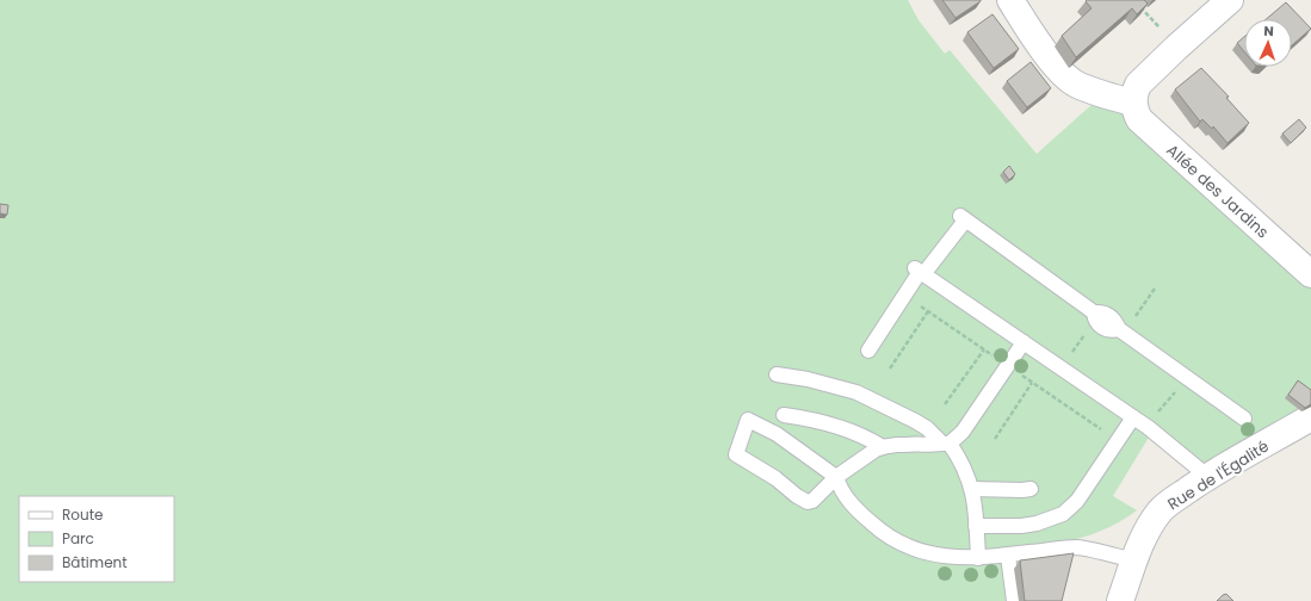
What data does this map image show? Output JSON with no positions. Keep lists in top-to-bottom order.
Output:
{
  "streets": {
    "street": ["Allée des Jardins", "Rue de l'Égalité"]
  },
  "legend": ["Route", "Parc", "Bâtiment"],
  "north": "top"
}
